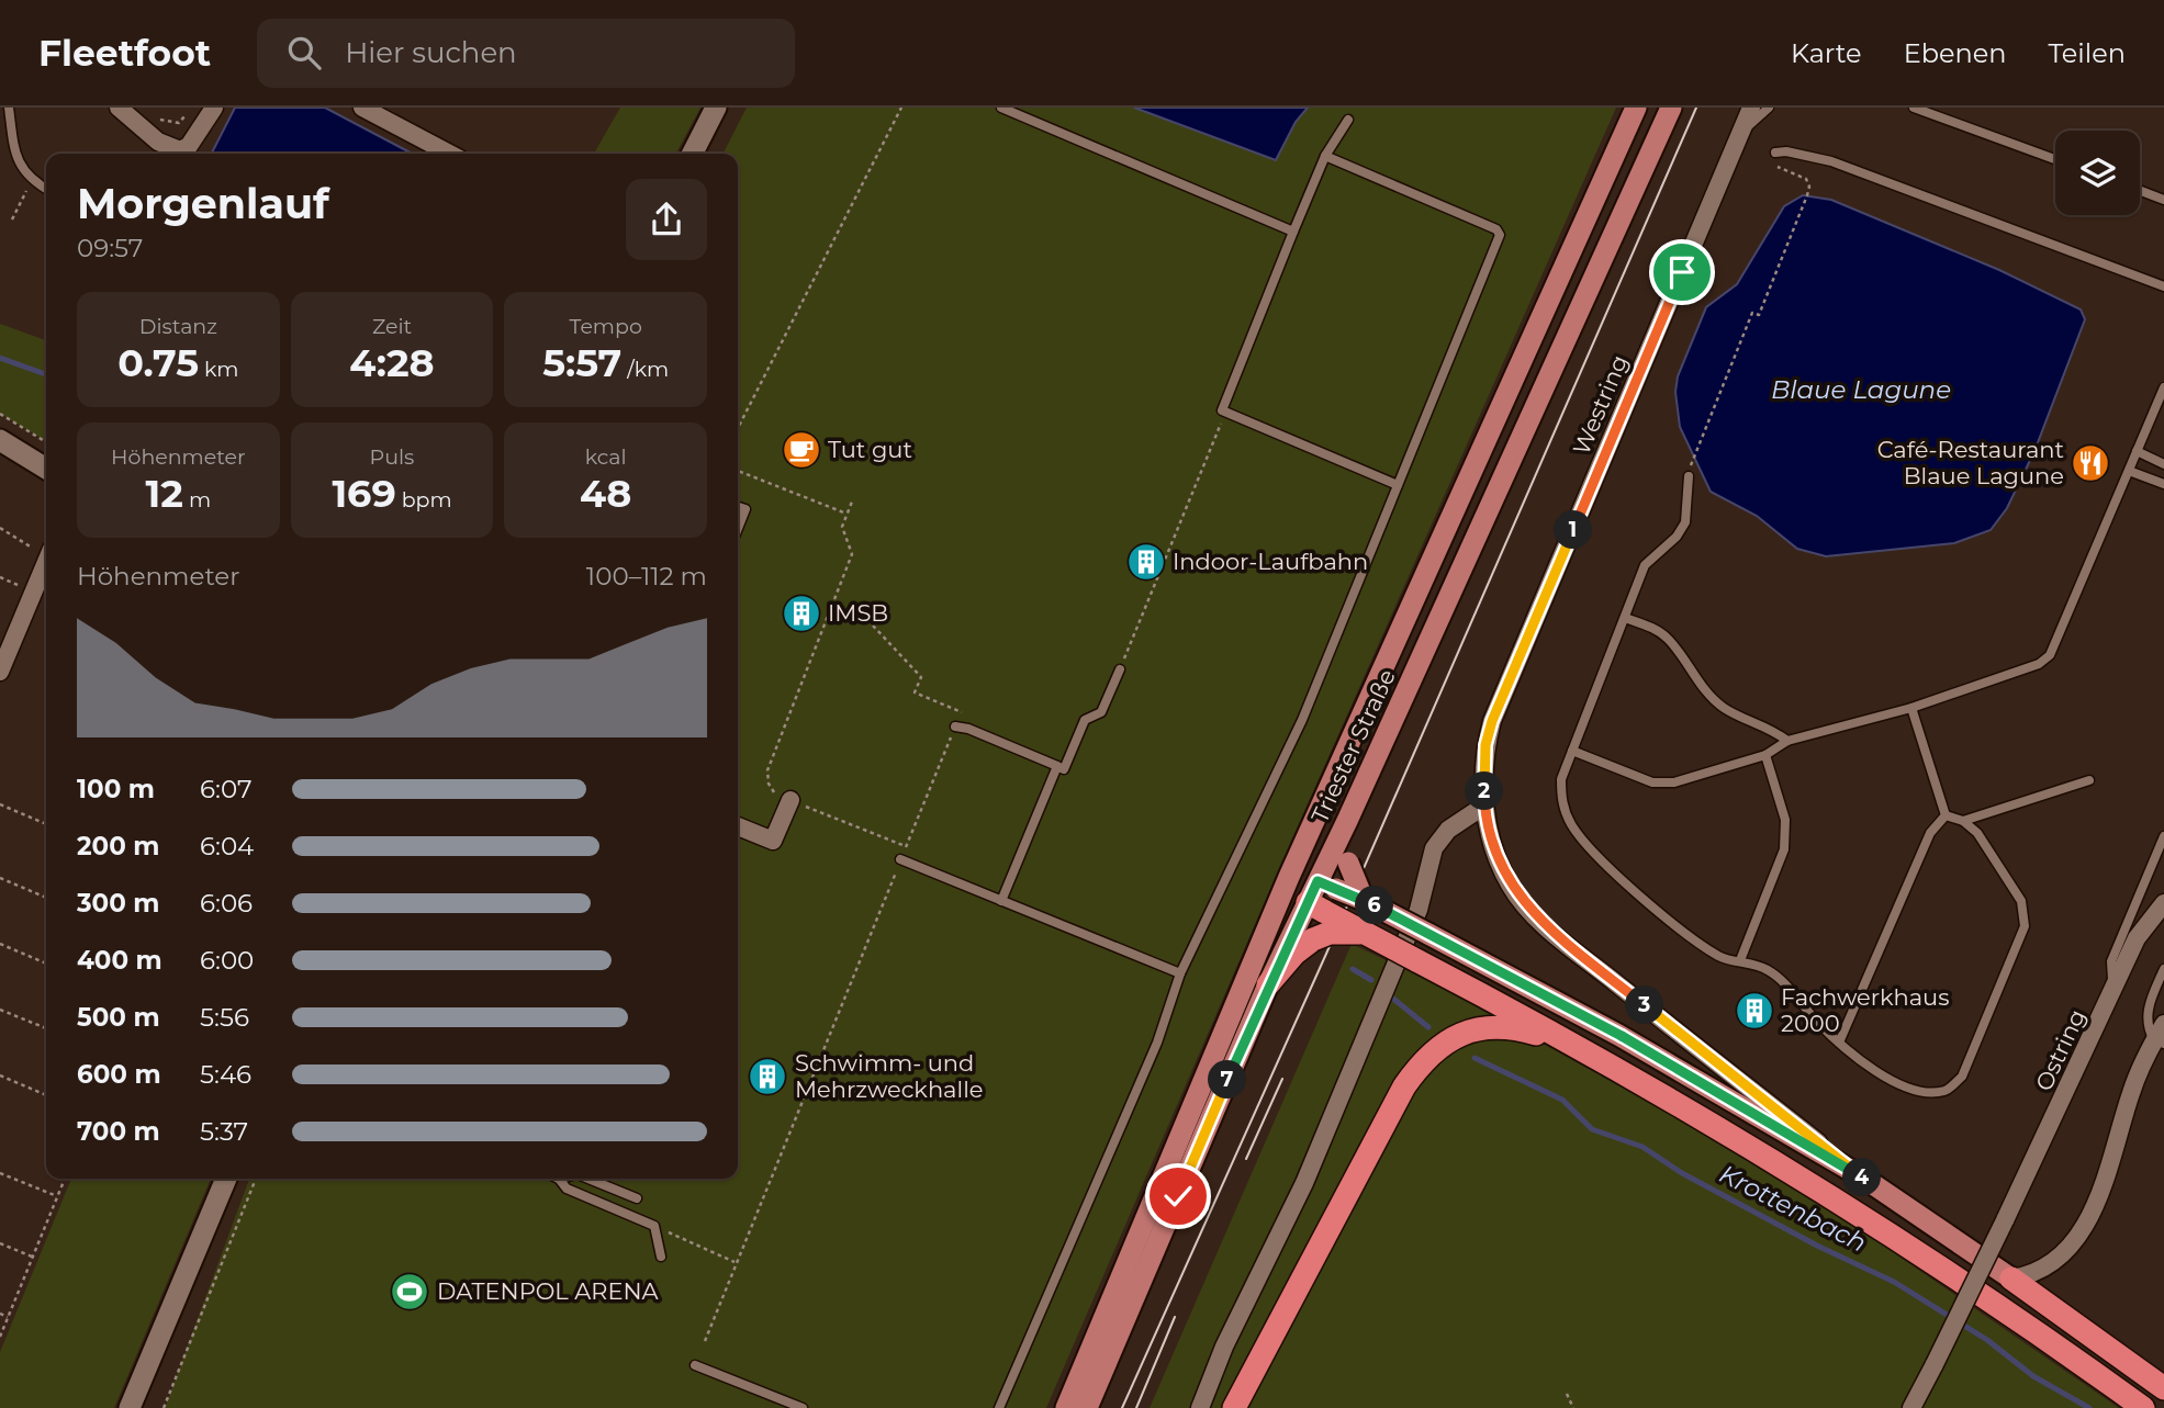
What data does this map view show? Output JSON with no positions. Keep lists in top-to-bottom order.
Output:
{
  "streets": {
    "main road": ["Triester Straße"],
    "street": ["Westring", "Ostring"]
  },
  "water": ["Blaue Lagune", "Krottenbach"],
  "places": {
    "cafe": ["Tut gut"],
    "restaurant": ["Café-Restaurant Blaue Lagune"],
    "building": [
      "Indoor-Laufbahn",
      "IMSB",
      "Fachwerkhaus 2000",
      "Schwimm- und Mehrzweckhalle"
    ],
    "sports": ["DATENPOL ARENA"]
  },
  "page": {
    "header": "Fleetfoot",
    "search": "Hier suchen",
    "nav": ["Karte", "Ebenen", "Teilen"],
    "heading": ["Morgenlauf", "09:57"],
    "stats": [
      ["Distanz", "0.75 km"],
      ["Zeit", "4:28"],
      ["Tempo", "5:57 /km"],
      ["Höhenmeter", "12 m"],
      ["Puls", "169 bpm"],
      ["kcal", "48"]
    ],
    "pins": [
      "1",
      "2",
      "6",
      "3",
      "7",
      "4"
    ],
    "chart": ["Höhenmeter", "100–112 m"],
    "list": [
      {
        "name": "100 m",
        "note": "6:07"
      },
      {
        "name": "200 m",
        "note": "6:04"
      },
      {
        "name": "300 m",
        "note": "6:06"
      },
      {
        "name": "400 m",
        "note": "6:00"
      },
      {
        "name": "500 m",
        "note": "5:56"
      },
      {
        "name": "600 m",
        "note": "5:46"
      },
      {
        "name": "700 m",
        "note": "5:37"
      }
    ]
  }
}
